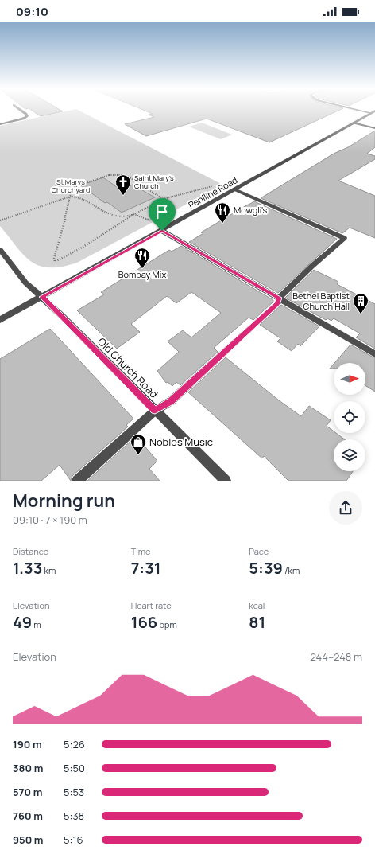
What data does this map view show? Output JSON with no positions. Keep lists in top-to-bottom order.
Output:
{
  "streets": {
    "street": ["Penlline Road", "Old Church Road"]
  },
  "crossings": [
    ["Penlline Road", "Old Church Road"]
  ],
  "parks": ["St Marys Churchyard"],
  "places": {
    "church": ["Saint Mary's Church"],
    "restaurant": ["Mowgli's", "Bombay Mix"],
    "building": ["Bethel Baptist Church Hall"],
    "shop": ["Nobles Music"]
  },
  "north": "right",
  "page": {
    "status": "09:10",
    "heading": ["Morning run", "09:10 · 7 × 190 m"],
    "stats": [
      ["Distance", "1.33 km"],
      ["Time", "7:31"],
      ["Pace", "5:39 /km"],
      ["Elevation", "49 m"],
      ["Heart rate", "166 bpm"],
      ["kcal", "81"]
    ],
    "chart": ["Elevation", "244–248 m"],
    "list": [
      {
        "name": "190 m",
        "note": "5:26"
      },
      {
        "name": "380 m",
        "note": "5:50"
      },
      {
        "name": "570 m",
        "note": "5:53"
      },
      {
        "name": "760 m",
        "note": "5:38"
      },
      {
        "name": "950 m",
        "note": "5:16"
      }
    ]
  }
}
